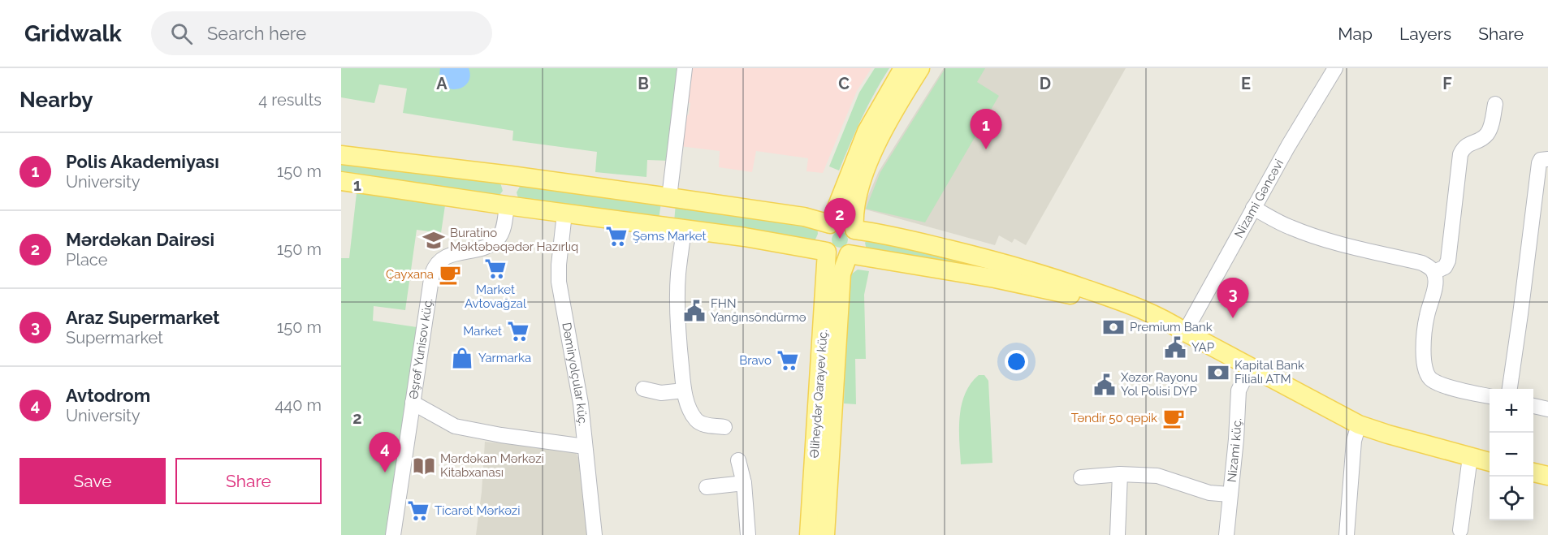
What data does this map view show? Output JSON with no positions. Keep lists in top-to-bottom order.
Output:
{
  "streets": {
    "main road": ["Əliheydər Qarayev küç."],
    "street": [
      "Nizami Gəncəvi",
      "Əşrəf Yunisov küç.",
      "Dəmiryolçular küç.",
      "Nizami küç."
    ]
  },
  "places": {
    "supermarket": [
      "Şəms Market",
      "Market Avtovağzal",
      "Market",
      "Bravo",
      "Ticarət Mərkəzi"
    ],
    "school or university": ["Buratino Məktəbəqədər Hazırlıq"],
    "cafe": ["Çayxana", "Təndir 50 qəpik"],
    "public building": ["FHN Yanğınsöndürmə", "YAP", "Xəzər Rayonu Yol Polisi DYP"],
    "bank": ["Premium Bank", "Kapital Bank Filialı ATM"],
    "shop": ["Yarmarka"],
    "library": ["Mərdəkan Mərkəzi Kitabxanası"]
  },
  "page": {
    "header": "Gridwalk",
    "search": "Search here",
    "nav": ["Map", "Layers", "Share"],
    "heading": ["Nearby", "4 results"],
    "pins": [
      "1",
      "2",
      "3",
      "4"
    ],
    "list": [
      {
        "mark": "1",
        "name": "Polis Akademiyası",
        "note": "University",
        "value": "150 m"
      },
      {
        "mark": "2",
        "name": "Mərdəkan Dairəsi",
        "note": "Place",
        "value": "150 m"
      },
      {
        "mark": "3",
        "name": "Araz Supermarket",
        "note": "Supermarket",
        "value": "150 m"
      },
      {
        "mark": "4",
        "name": "Avtodrom",
        "note": "University",
        "value": "440 m"
      }
    ],
    "map_buttons": ["+", "−"],
    "buttons": ["Save", "Share"]
  },
  "grid": {
    "columns": [
      "A",
      "B",
      "C",
      "D",
      "E",
      "F"
    ],
    "rows": ["1", "2"]
  }
}
